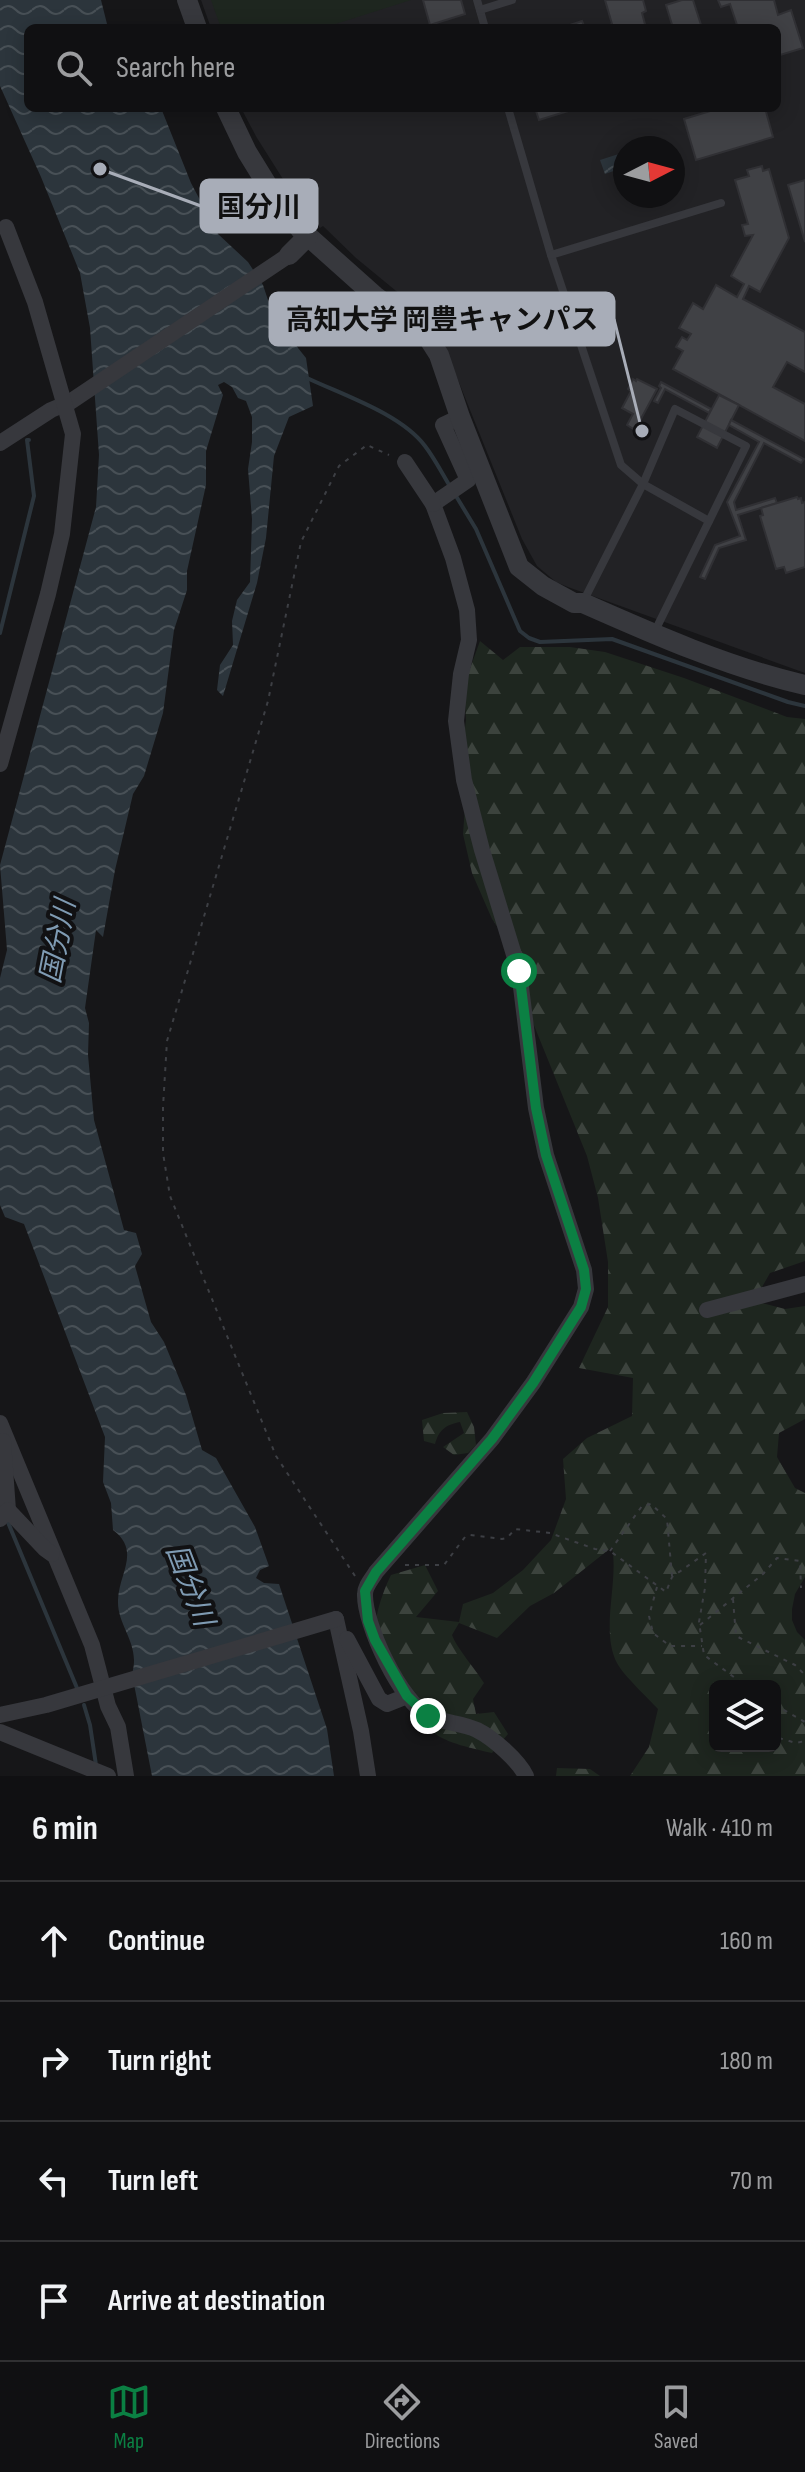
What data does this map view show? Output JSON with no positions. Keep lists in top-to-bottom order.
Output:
{
  "water": ["国分川"],
  "places": ["国分川", "高知大学 岡豊キャンパス"],
  "north": "right",
  "page": {
    "search": "Search here",
    "heading": ["6 min", "Walk · 410 m"],
    "list": [
      ["Continue", "160 m"],
      ["Turn right", "180 m"],
      ["Turn left", "70 m"],
      "Arrive at destination"
    ],
    "nav": ["Map", "Directions", "Saved"]
  }
}
